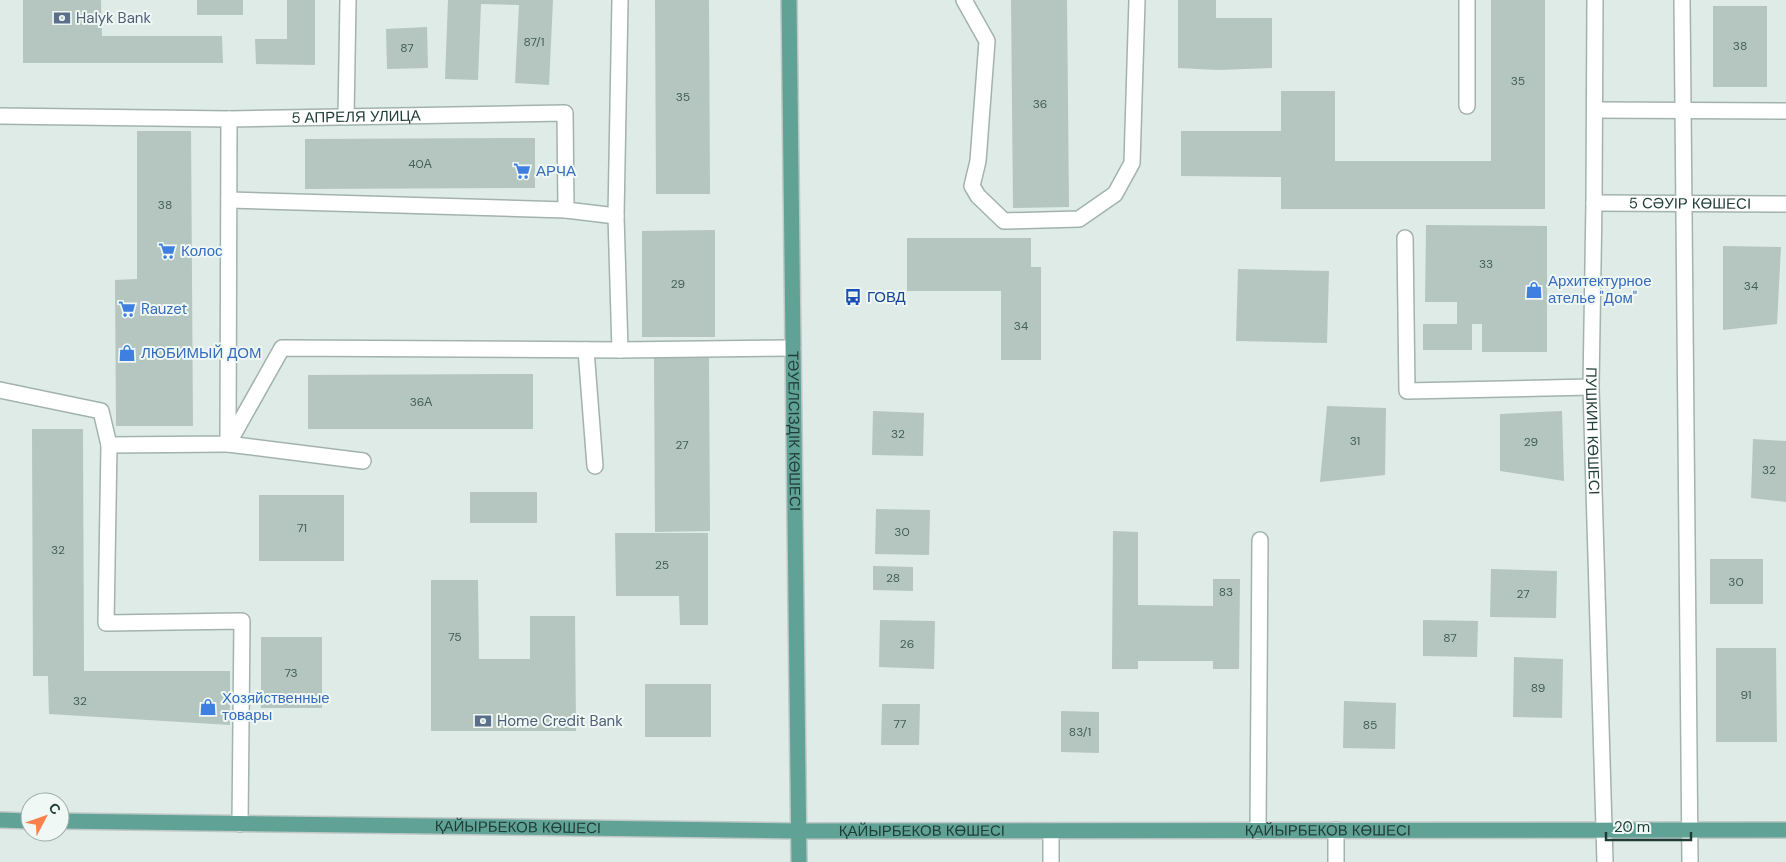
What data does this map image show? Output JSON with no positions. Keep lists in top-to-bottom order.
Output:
{
  "streets": {
    "main road": ["ТӘУЕЛСІЗДІК КӨШЕСІ", "ҚАЙЫРБЕКОВ КӨШЕСІ"],
    "street": ["5 АПРЕЛЯ УЛИЦА", "5 СӘУІР КӨШЕСІ", "ПУШКИН КӨШЕСІ"]
  },
  "crossings": [
    ["5 СӘУІР КӨШЕСІ", "ПУШКИН КӨШЕСІ"],
    ["ТӘУЕЛСІЗДІК КӨШЕСІ", "ҚАЙЫРБЕКОВ КӨШЕСІ"],
    ["ПУШКИН КӨШЕСІ", "ҚАЙЫРБЕКОВ КӨШЕСІ"]
  ],
  "places": {
    "bank": ["Halyk Bank", "Home Credit Bank"],
    "supermarket": ["АРЧА", "Колос", "Rauzet"],
    "shop": ["Архитектурное ателье \"Дом\"", "ЛЮБИМЫЙ ДОМ", "Хозяйственные товары"],
    "bus stop": ["ГОВД"]
  },
  "house_numbers": [
    "87/1",
    "38",
    "87",
    "35",
    "35",
    "36",
    "40А",
    "38",
    "33",
    "29",
    "34",
    "34",
    "36А",
    "32",
    "31",
    "29",
    "27",
    "32",
    "71",
    "30",
    "32",
    "25",
    "28",
    "30",
    "83",
    "27",
    "75",
    "87",
    "26",
    "73",
    "89",
    "91",
    "32",
    "77",
    "85",
    "83/1"
  ],
  "scale_bar": "20 m",
  "north": "top right"
}
